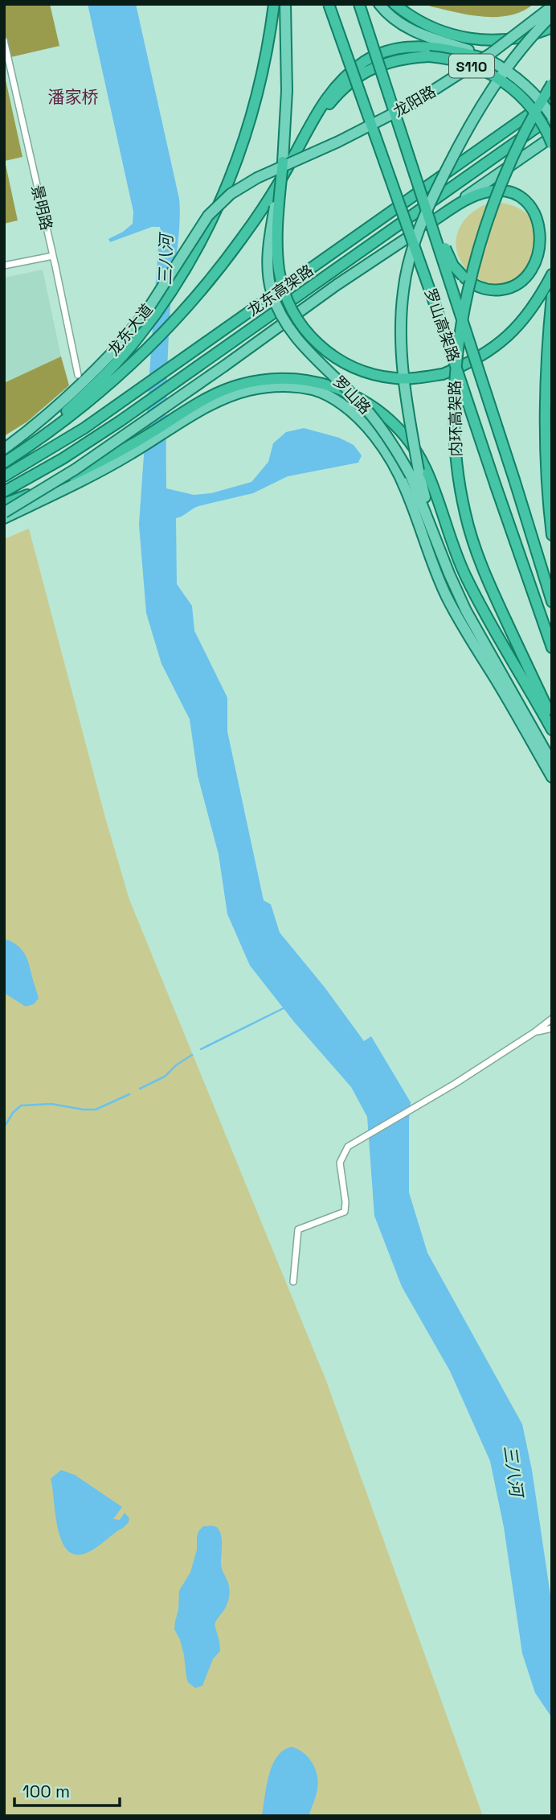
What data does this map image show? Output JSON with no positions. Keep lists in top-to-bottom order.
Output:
{
  "streets": {
    "highway": ["龙东高架路", "罗山高架路", "内环高架路"],
    "main road": [
      "S110",
      "龙阳路",
      "龙东大道",
      "罗山路"
    ],
    "street": ["景明路"]
  },
  "crossings": [
    ["龙阳路", "龙东大道"]
  ],
  "districts": ["潘家桥"],
  "water": ["三八河"],
  "scale_bar": "100 m"
}
